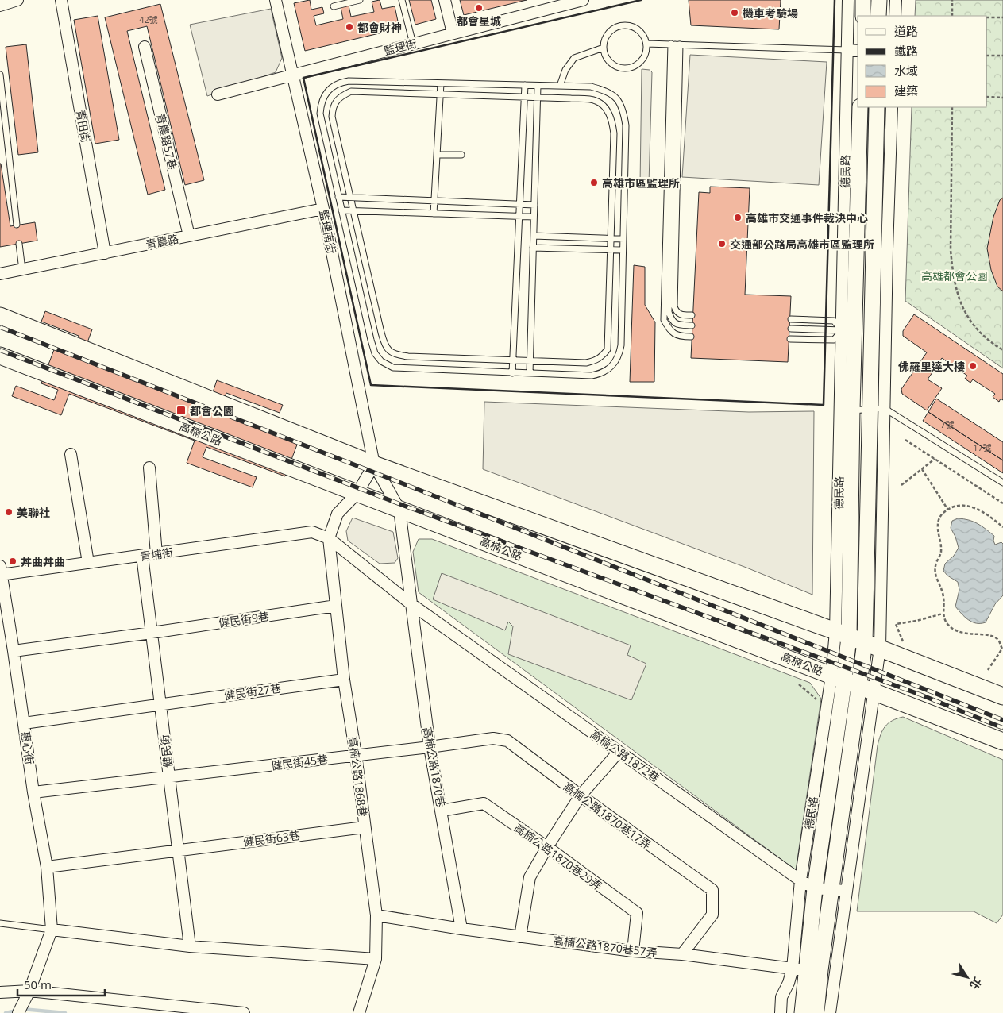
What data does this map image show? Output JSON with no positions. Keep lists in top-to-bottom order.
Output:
{
  "streets": {
    "main road": ["高楠公路"],
    "street": [
      "監理街",
      "青田街",
      "青農路57巷",
      "德民路",
      "監理南街",
      "青農路",
      "青埔街",
      "健民街9巷",
      "健民街27巷",
      "惠心街",
      "健民街",
      "高楠公路1872巷",
      "健民街45巷",
      "高楠公路1870巷",
      "高楠公路1868巷",
      "高楠公路1870巷17弄",
      "健民街63巷",
      "高楠公路1870巷29弄",
      "高楠公路1870巷57弄"
    ]
  },
  "crossings": [
    ["監理街", "監理南街"],
    ["青田街", "青農路"],
    ["青農路57巷", "青農路"],
    ["德民路", "高楠公路"],
    ["德民路", "高楠公路1872巷"],
    ["德民路", "高楠公路1870巷57弄"],
    ["監理南街", "青農路"],
    ["監理南街", "高楠公路"],
    ["監理南街", "高楠公路1870巷"],
    ["高楠公路", "高楠公路1870巷"],
    ["青埔街", "惠心街"],
    ["青埔街", "健民街"],
    ["青埔街", "高楠公路1872巷"],
    ["健民街9巷", "惠心街"],
    ["健民街9巷", "健民街"],
    ["健民街9巷", "高楠公路1868巷"],
    ["健民街27巷", "惠心街"],
    ["健民街27巷", "健民街"],
    ["健民街27巷", "高楠公路1868巷"],
    ["惠心街", "健民街45巷"],
    ["惠心街", "健民街63巷"],
    ["健民街", "健民街45巷"],
    ["健民街", "健民街63巷"],
    ["高楠公路1872巷", "高楠公路1870巷"],
    ["高楠公路1872巷", "高楠公路1868巷"],
    ["健民街45巷", "高楠公路1870巷"],
    ["健民街45巷", "高楠公路1868巷"],
    ["健民街45巷", "高楠公路1870巷17弄"],
    ["高楠公路1870巷", "高楠公路1870巷17弄"],
    ["高楠公路1870巷", "高楠公路1870巷29弄"],
    ["高楠公路1870巷", "高楠公路1870巷57弄"],
    ["高楠公路1868巷", "健民街63巷"],
    ["高楠公路1868巷", "高楠公路1870巷57弄"],
    ["高楠公路1870巷17弄", "高楠公路1870巷57弄"],
    ["高楠公路1870巷29弄", "高楠公路1870巷57弄"]
  ],
  "parks": ["高雄都會公園"],
  "places": {
    "other": [
      "都會星城",
      "機車考驗場",
      "都會財神",
      "高雄市區監理所",
      "高雄市交通事件裁決中心",
      "交通部公路局高雄市區監理所",
      "佛羅里達大樓",
      "美聯社",
      "丼曲丼曲"
    ],
    "transit": ["都會公園"]
  },
  "house_numbers": ["42號", "7號", "17號"],
  "legend": [
    "道路",
    "鐵路",
    "水域",
    "建築"
  ],
  "scale_bar": "50 m",
  "north": "bottom right"
}
